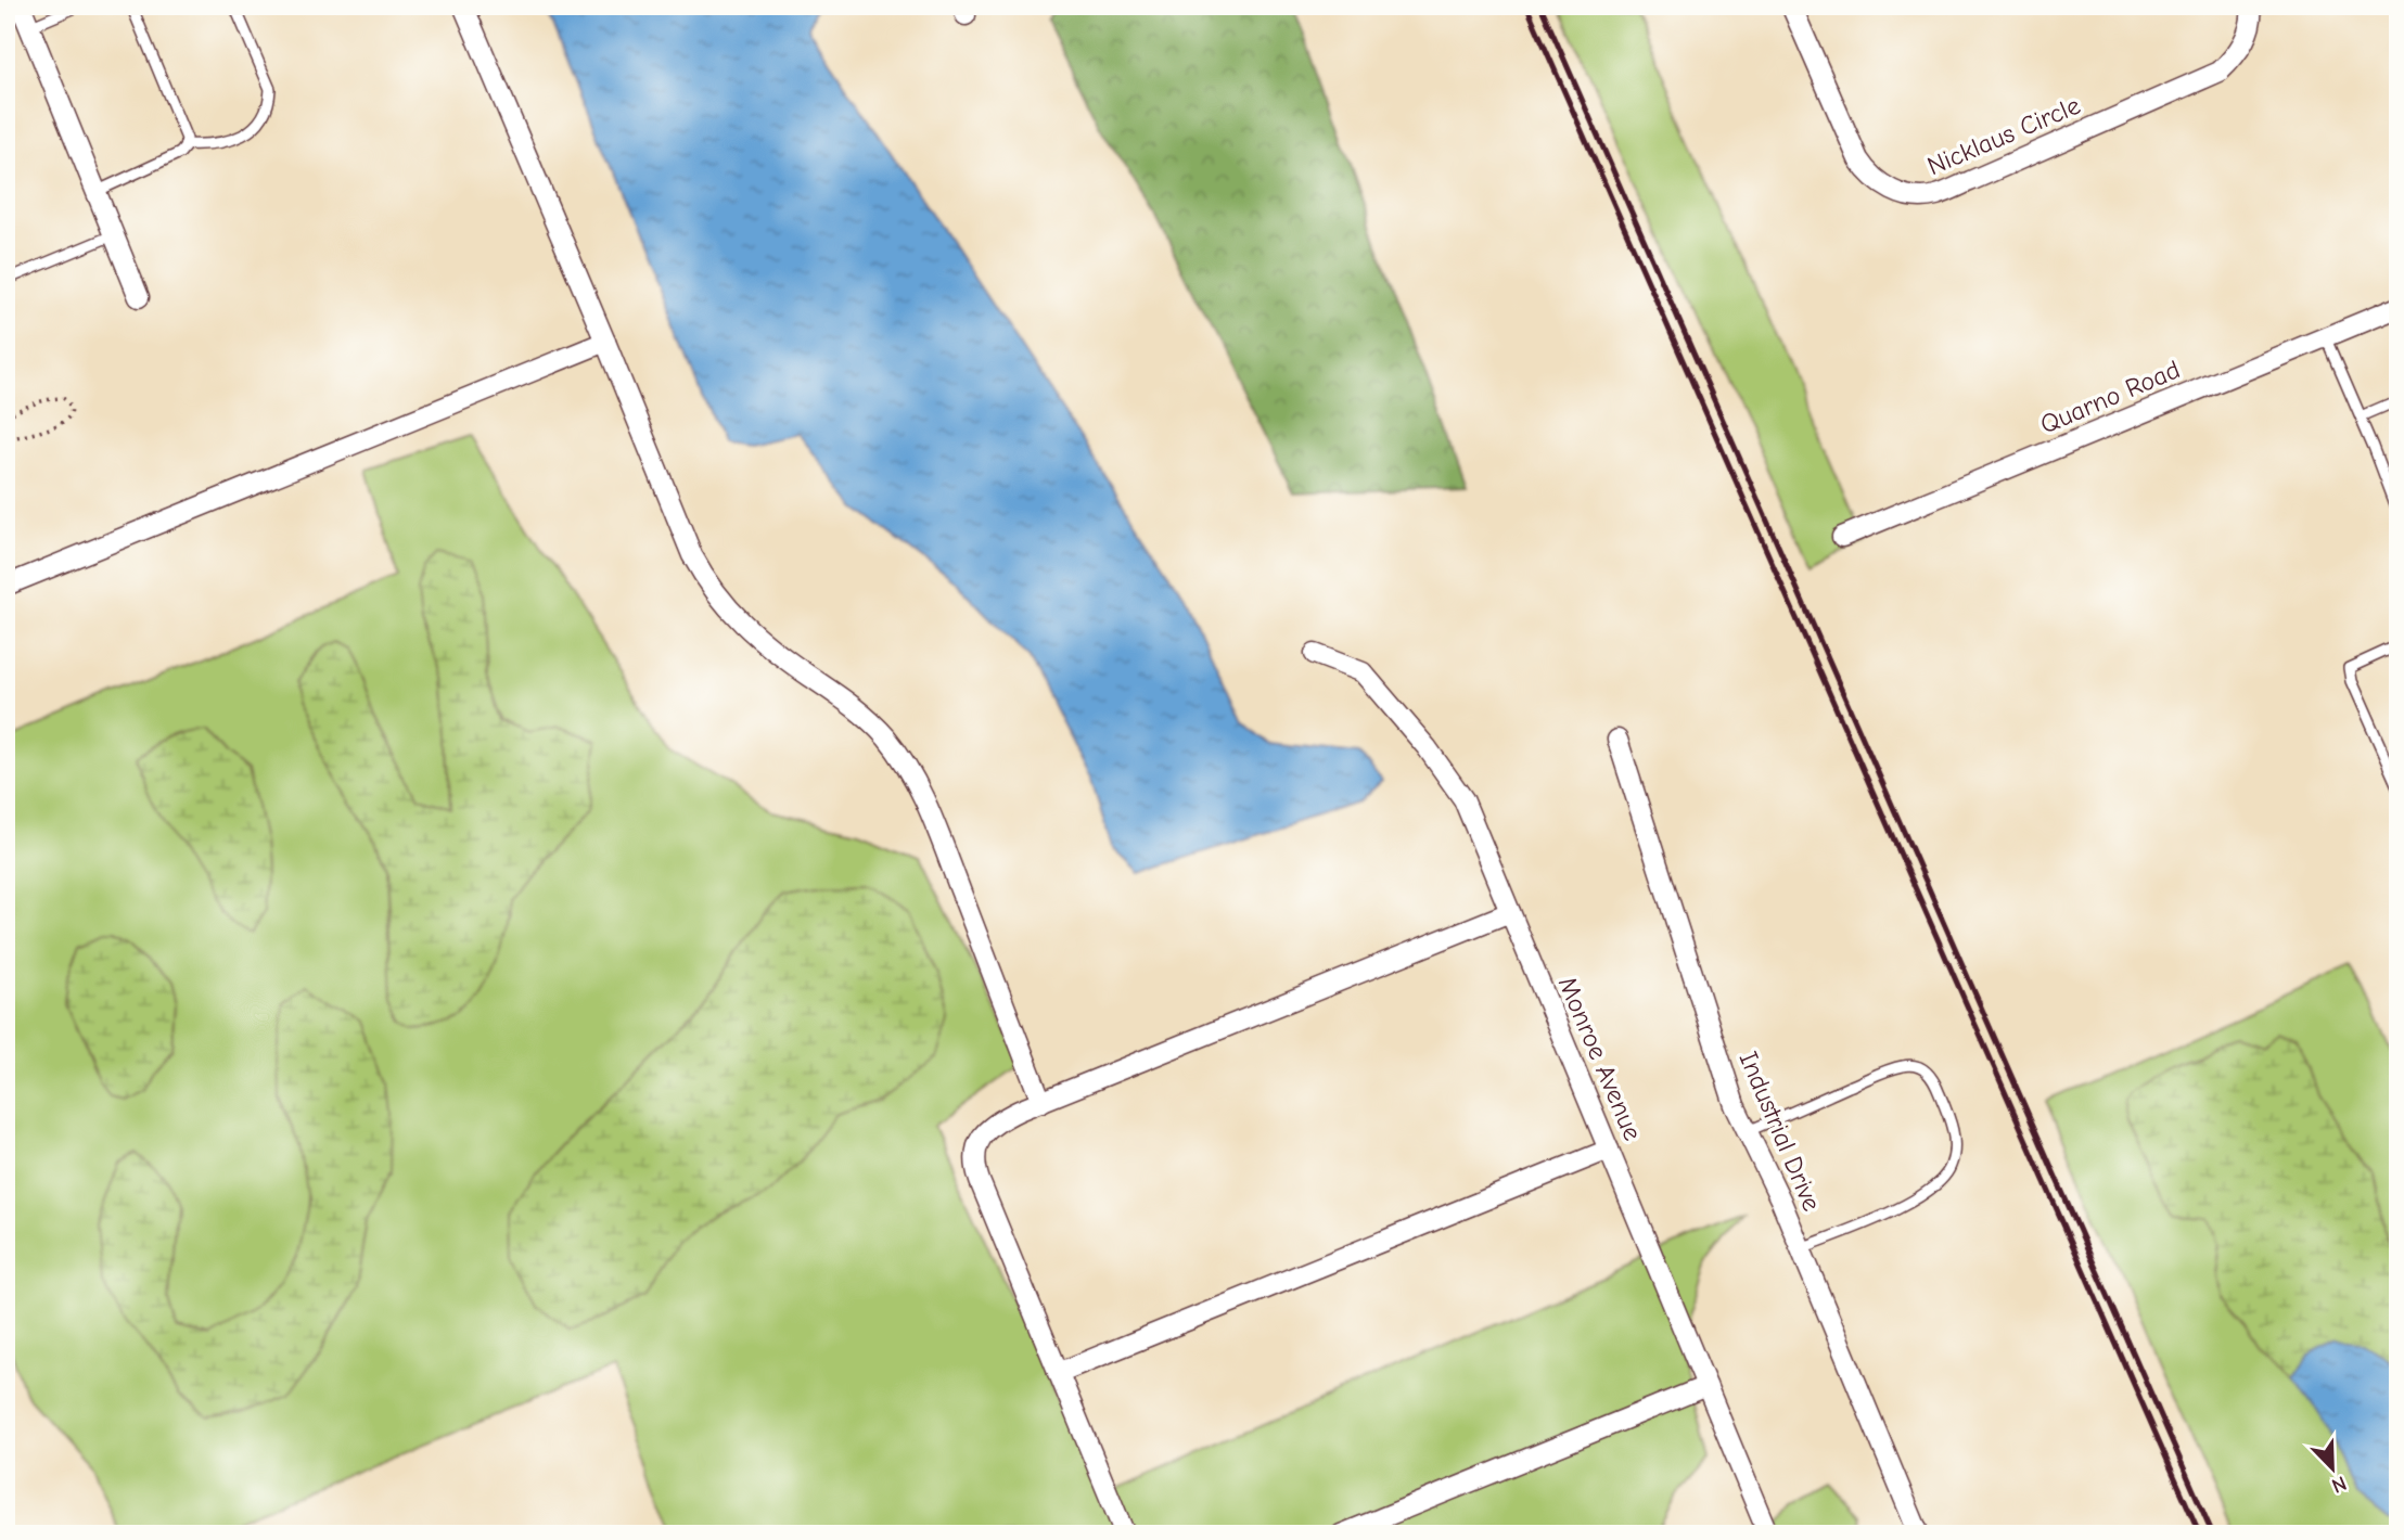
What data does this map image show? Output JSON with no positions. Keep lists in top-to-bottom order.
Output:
{
  "streets": {
    "street": [
      "Nicklaus Circle",
      "Quarno Road",
      "Monroe Avenue",
      "Industrial Drive"
    ]
  },
  "north": "bottom right"
}
